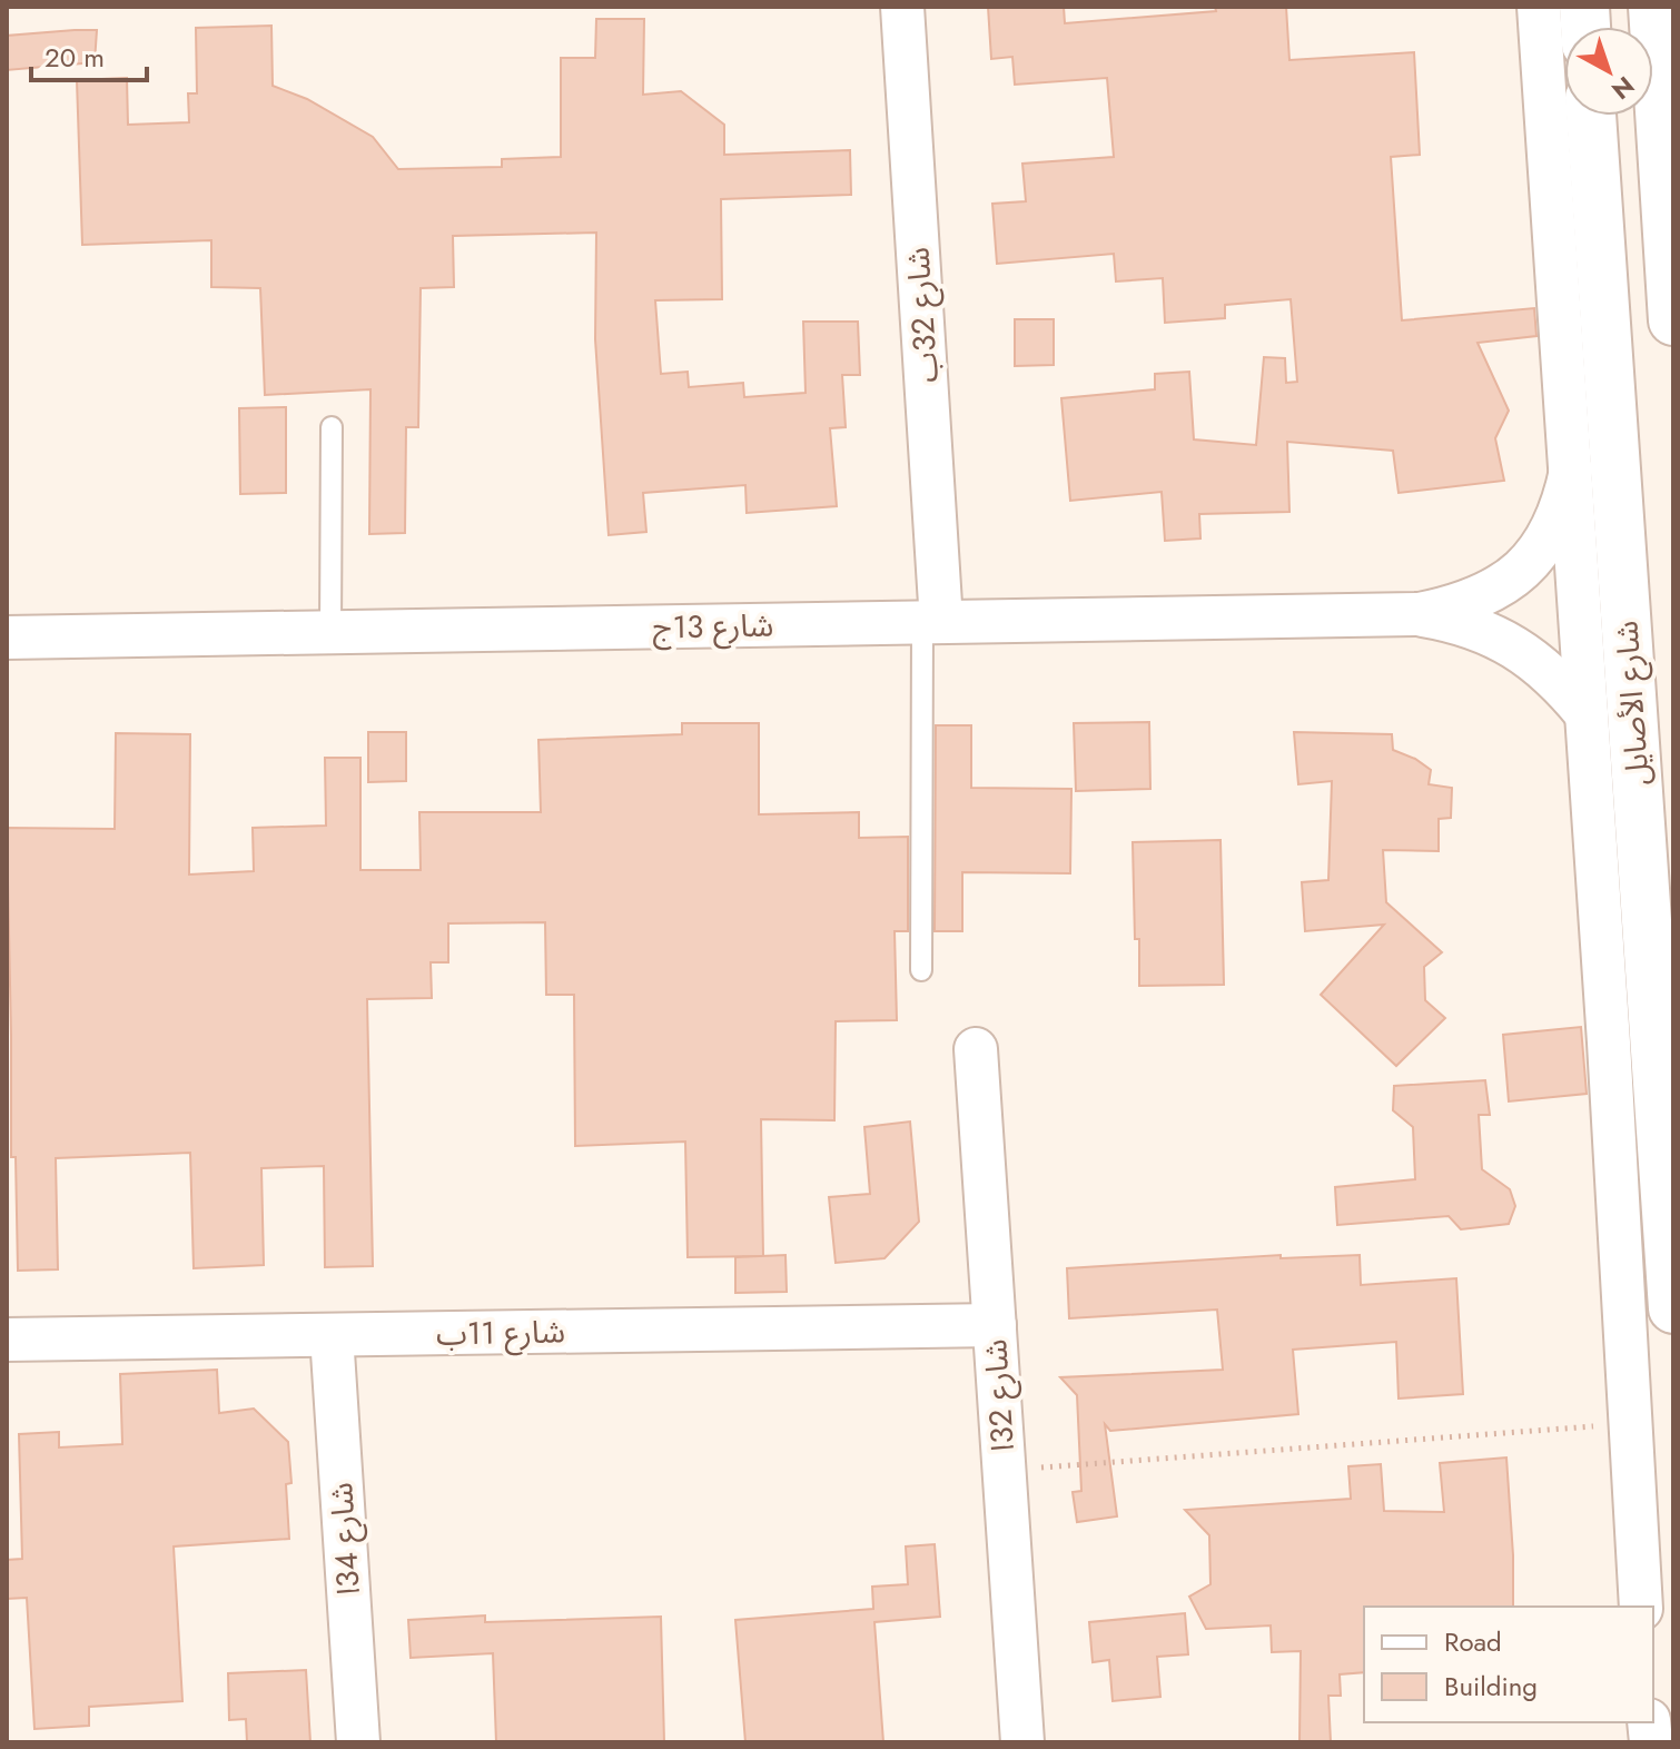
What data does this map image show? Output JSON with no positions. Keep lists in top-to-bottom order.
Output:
{
  "streets": {
    "street": [
      "شارع 32ب",
      "شارع 13ج",
      "شارع الأصايل",
      "شارع 11ب",
      "شارع 32ا",
      "شارع 34ا"
    ]
  },
  "crossings": [
    ["شارع 32ب", "شارع 13ج"],
    ["شارع 11ب", "شارع 32ا"],
    ["شارع 11ب", "شارع 34ا"]
  ],
  "legend": ["Road", "Building"],
  "scale_bar": "20 m",
  "north": "bottom right"
}
